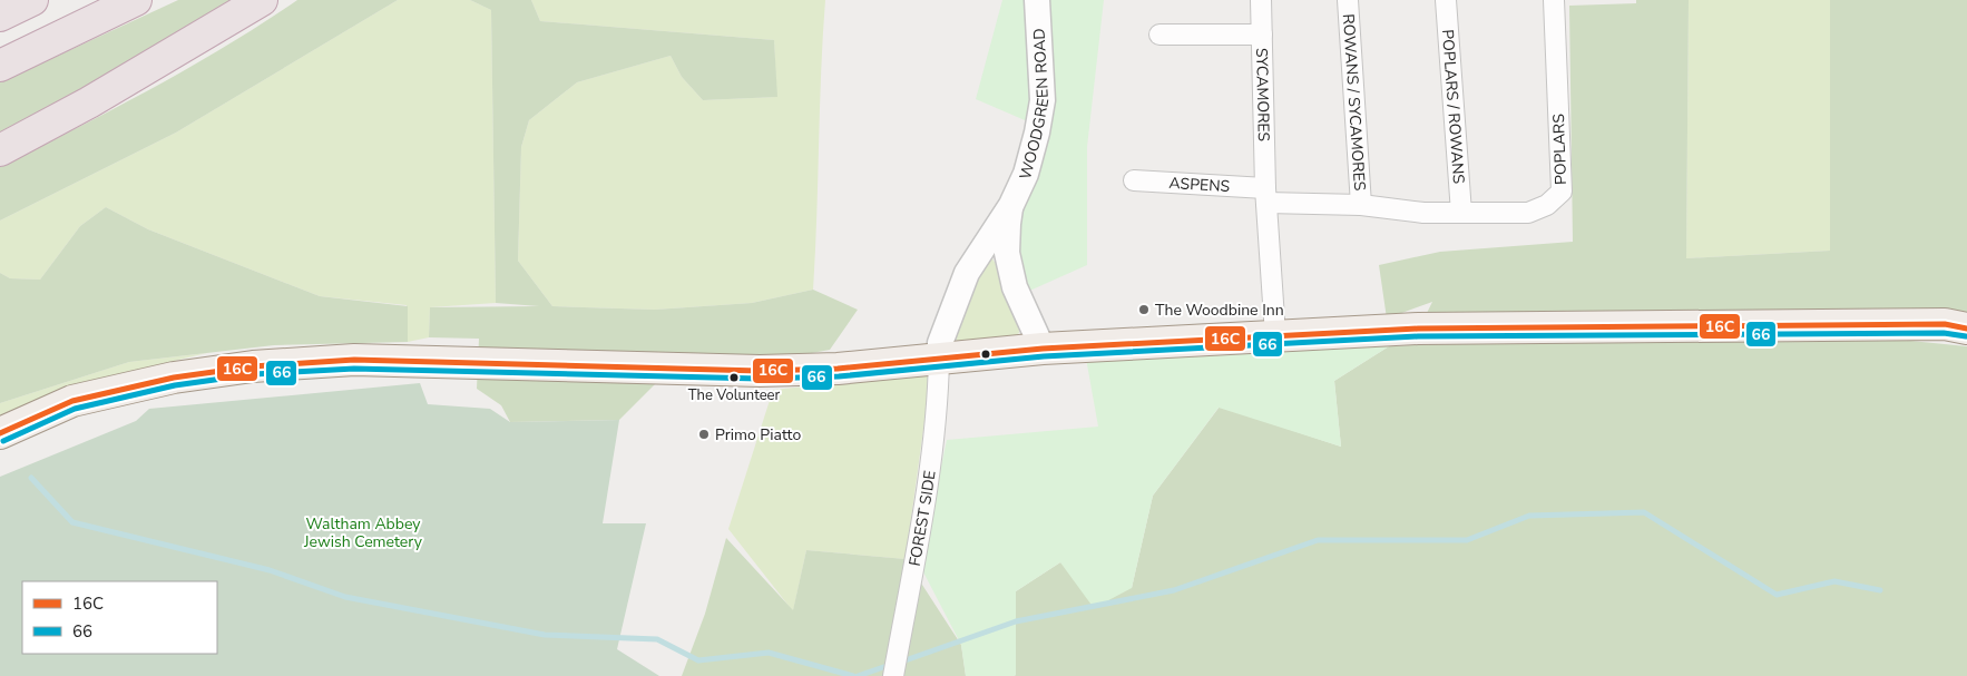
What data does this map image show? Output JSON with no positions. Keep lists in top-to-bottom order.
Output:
{
  "streets": {
    "street": [
      "SYCAMORES",
      "ROWANS / SYCAMORES",
      "WOODGREEN ROAD",
      "POPLARS / ROWANS",
      "POPLARS",
      "ASPENS",
      "FOREST SIDE"
    ]
  },
  "crossings": [
    ["SYCAMORES", "ASPENS"],
    ["ROWANS / SYCAMORES", "ASPENS"],
    ["WOODGREEN ROAD", "FOREST SIDE"],
    ["POPLARS / ROWANS", "POPLARS"],
    ["POPLARS / ROWANS", "ASPENS"],
    ["POPLARS", "ASPENS"]
  ],
  "parks": ["Waltham Abbey Jewish Cemetery"],
  "places": ["The Woodbine Inn", "The Volunteer", "Primo Piatto"],
  "lines": ["transit line 16C", "transit line 66"],
  "legend": ["16C", "66"]
}
